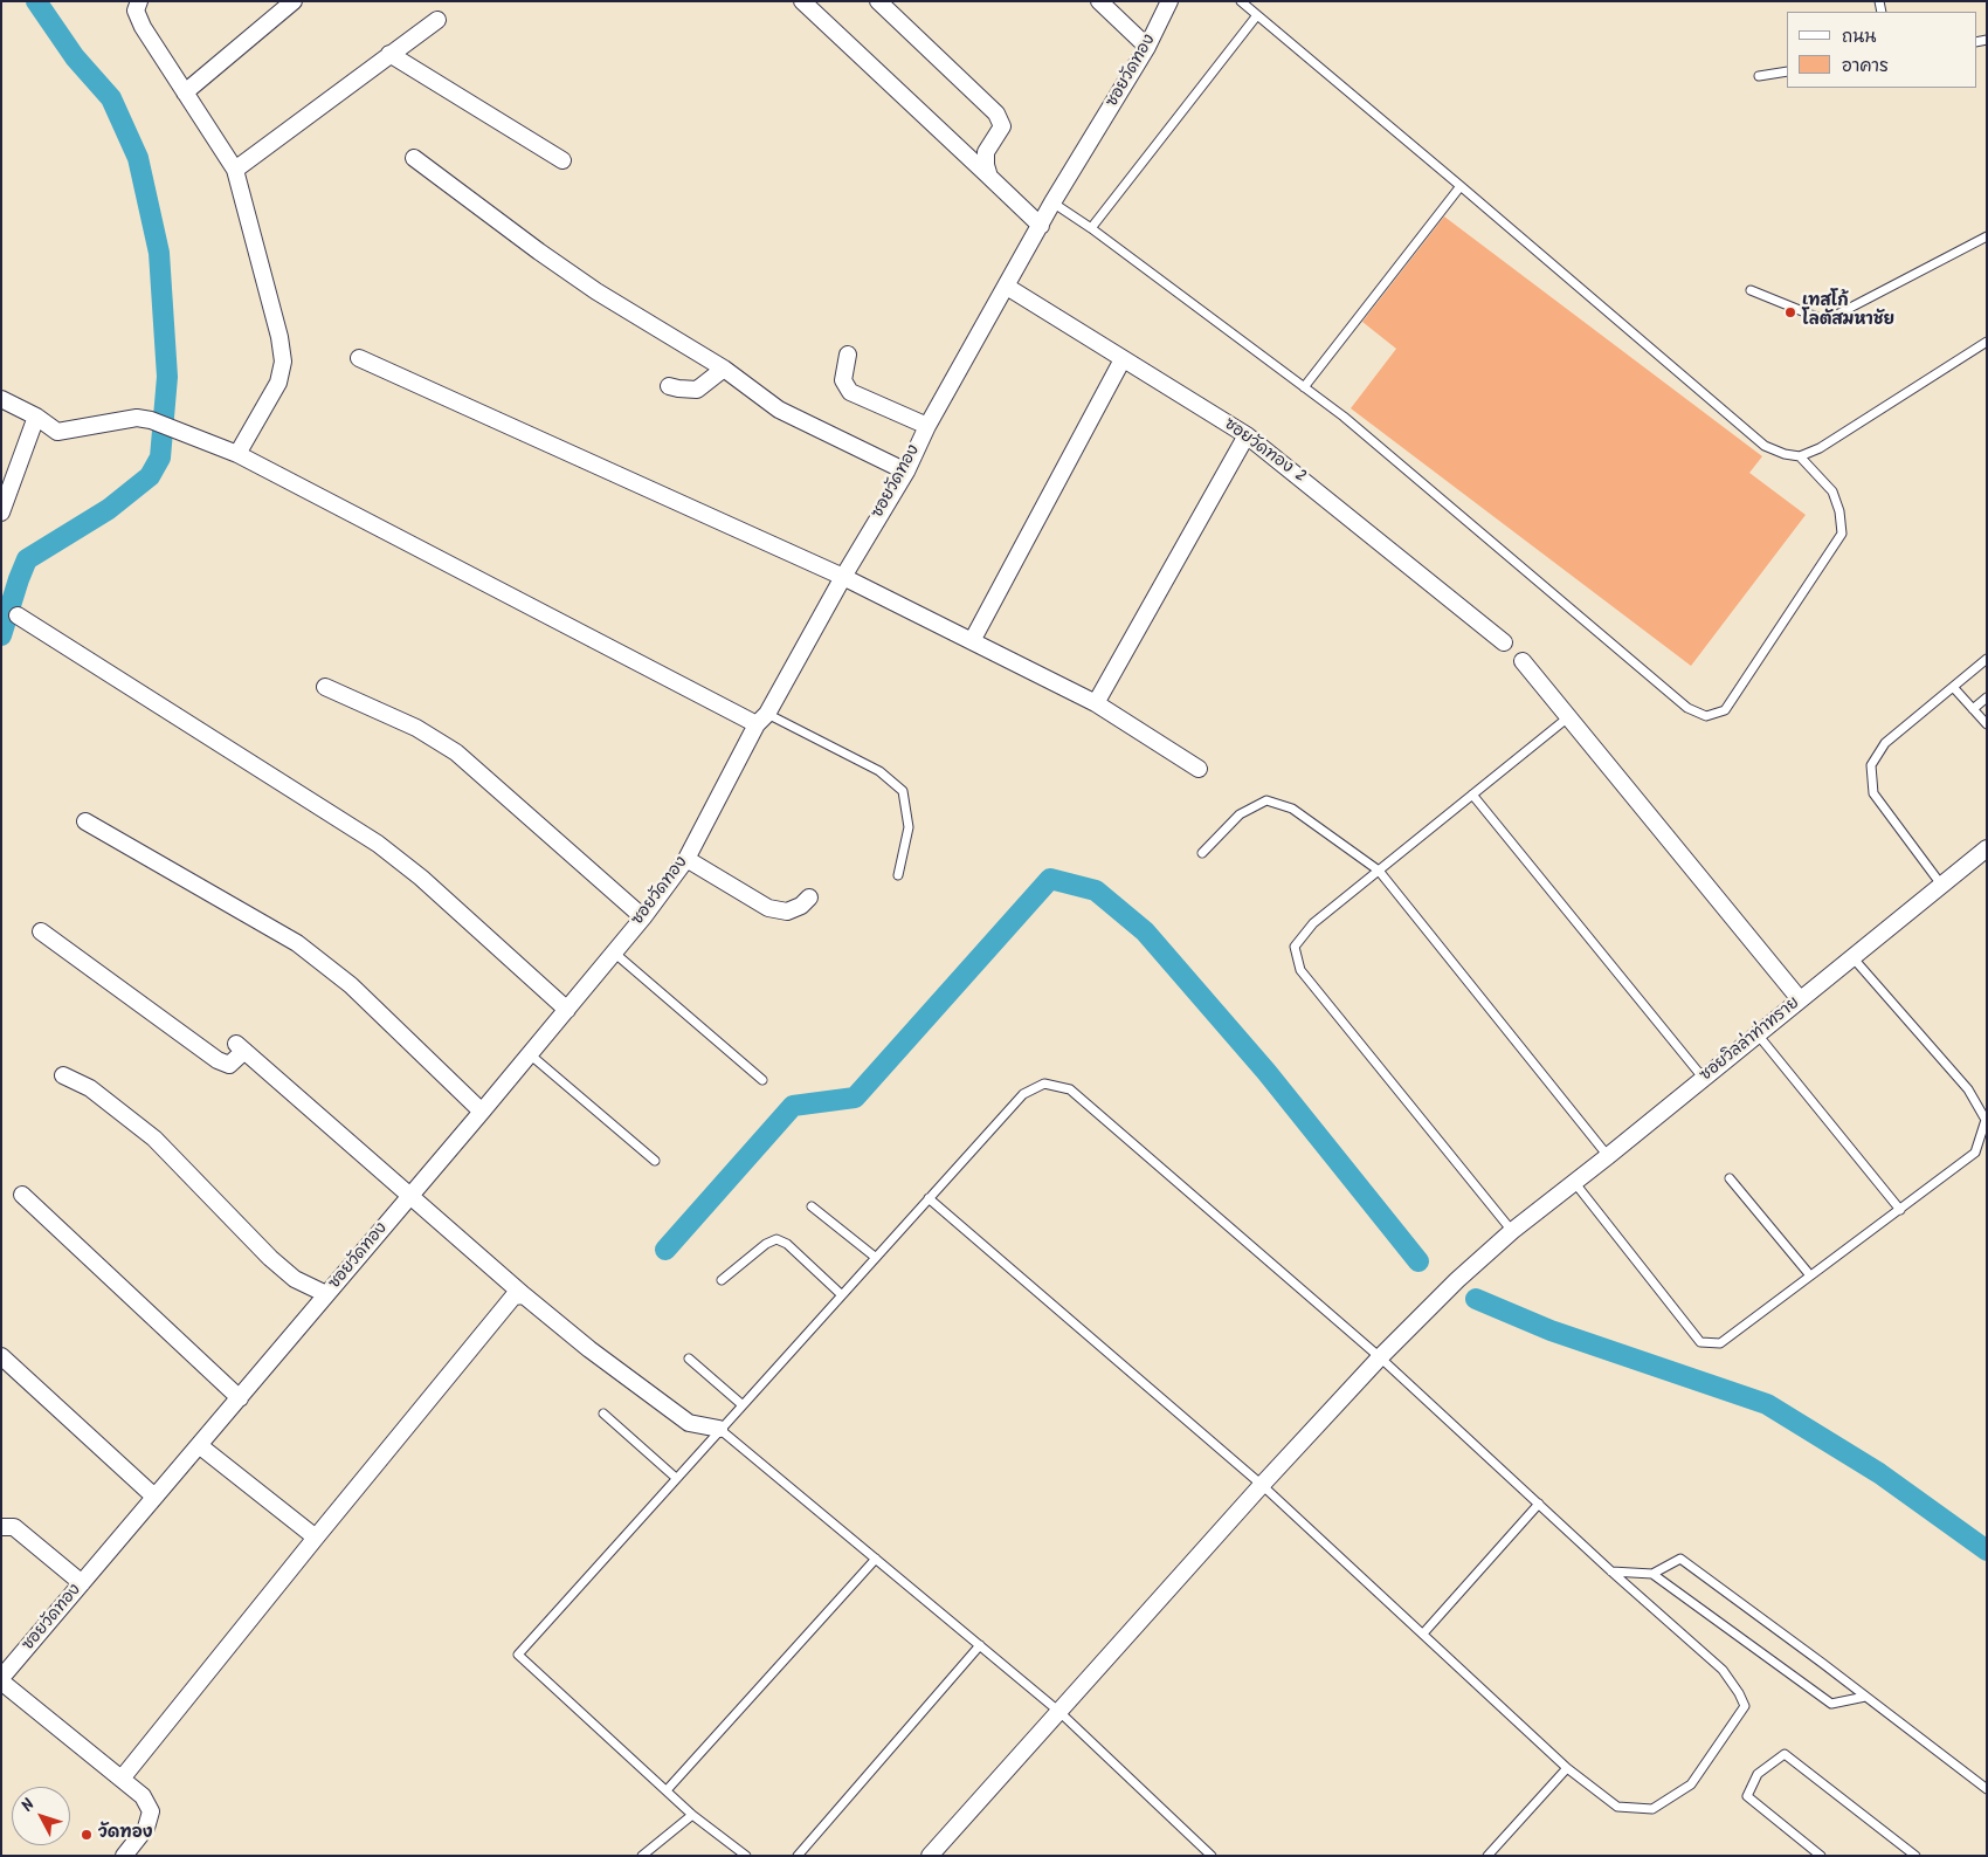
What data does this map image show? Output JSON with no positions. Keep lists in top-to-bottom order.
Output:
{
  "streets": {
    "street": ["ซอยวัดทอง", "ซอยวัดทอง 2", "ซอยวิลล่าท่าทราย"]
  },
  "crossings": [
    ["ซอยวัดทอง", "ซอยวัดทอง 2"]
  ],
  "places": ["เทสโก้ โลตัสมหาชัย", "วัดทอง"],
  "legend": ["ถนน", "อาคาร"],
  "north": "top left"
}
